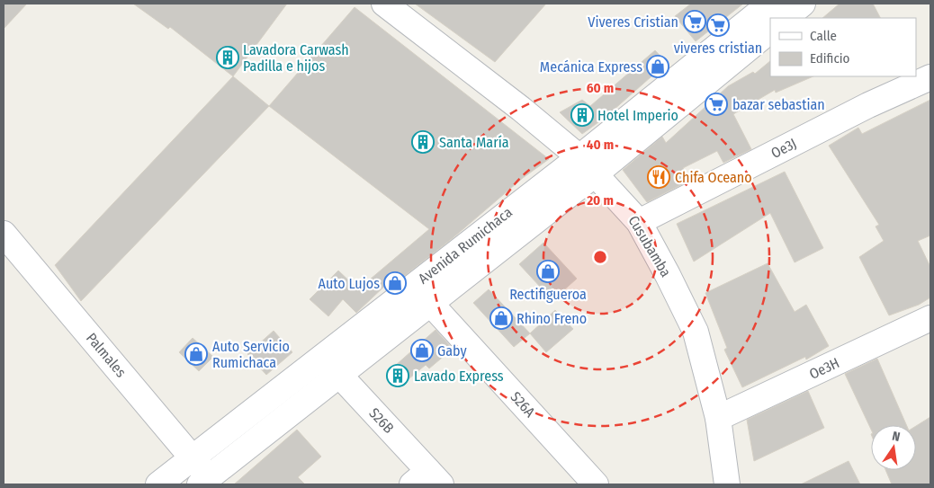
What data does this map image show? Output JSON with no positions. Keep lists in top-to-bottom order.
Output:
{
  "streets": {
    "street": [
      "Oe3J",
      "Avenida Rumichaca",
      "Cusubamba",
      "Palmales",
      "Oe3H",
      "S26A",
      "S26B"
    ]
  },
  "crossings": [
    ["Oe3J", "Cusubamba"],
    ["Avenida Rumichaca", "Cusubamba"],
    ["Avenida Rumichaca", "Palmales"],
    ["Avenida Rumichaca", "S26A"],
    ["Avenida Rumichaca", "S26B"],
    ["Cusubamba", "Oe3H"]
  ],
  "places": {
    "supermarket": ["Viveres Cristian", "viveres cristian", "bazar sebastian"],
    "building": [
      "Lavadora Carwash Padilla e hijos",
      "Hotel Imperio",
      "Santa María",
      "Lavado Express"
    ],
    "shop": [
      "Mecánica Express",
      "Rectifigueroa",
      "Auto Lujos",
      "Rhino Freno",
      "Gaby",
      "Auto Servicio Rumichaca"
    ],
    "restaurant": ["Chifa Oceano"]
  },
  "legend": ["Calle", "Edificio"],
  "north": "top",
  "rings": ["60 m", "40 m", "20 m"]
}
